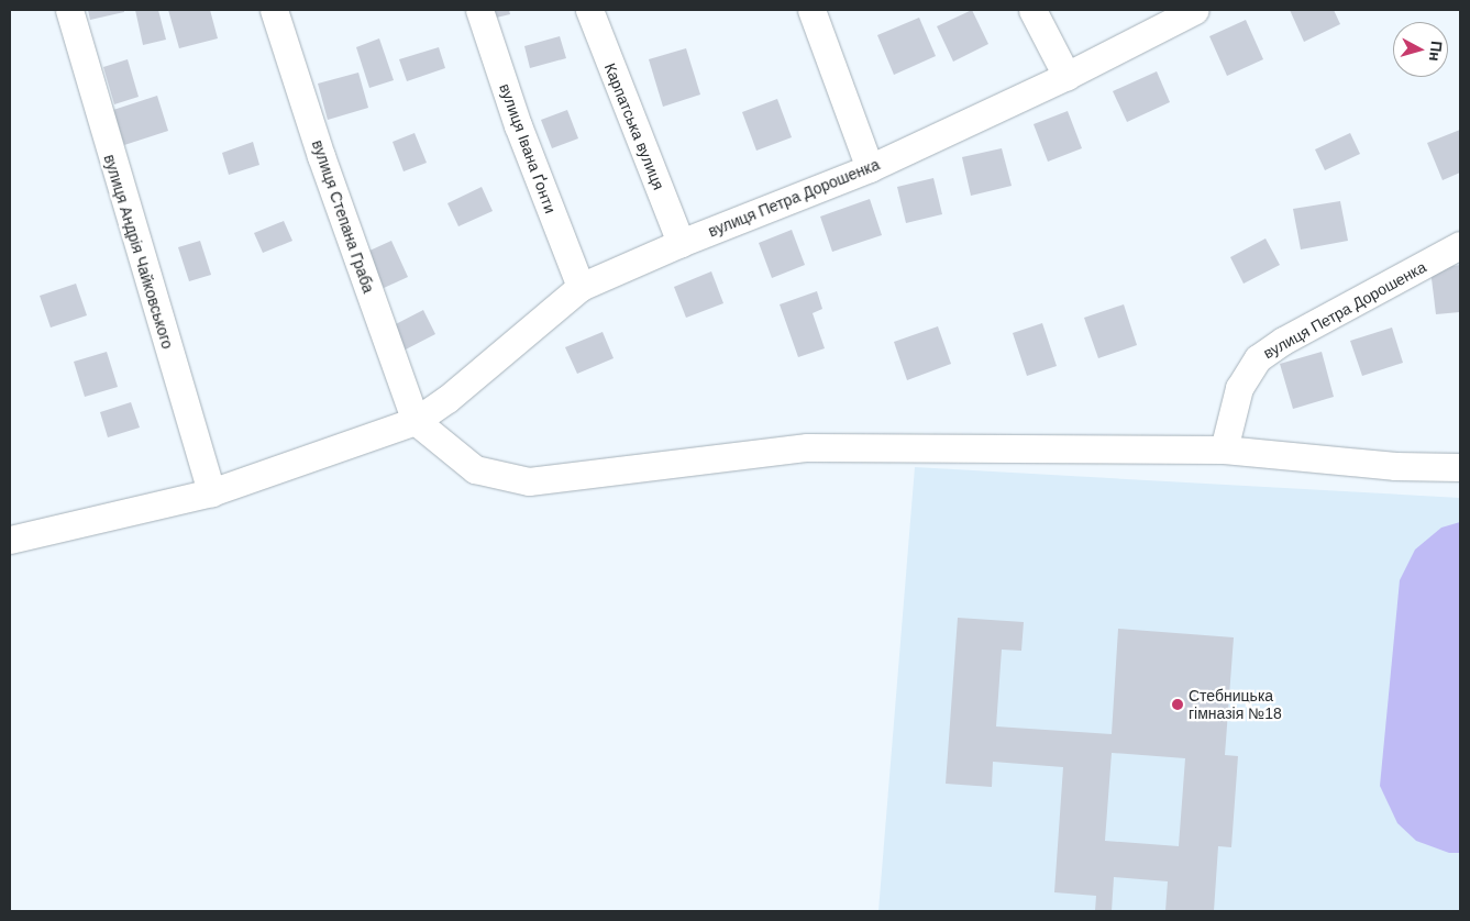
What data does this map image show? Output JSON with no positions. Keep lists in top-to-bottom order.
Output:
{
  "streets": {
    "street": [
      "Карпатська вулиця",
      "вулиця Івана Ґонти",
      "вулиця Петра Дорошенка",
      "вулиця Степана Граба",
      "вулиця Андрія Чайковського"
    ]
  },
  "crossings": [
    ["Карпатська вулиця", "вулиця Петра Дорошенка"],
    ["вулиця Івана Ґонти", "вулиця Петра Дорошенка"],
    ["вулиця Петра Дорошенка", "вулиця Степана Граба"],
    ["вулиця Петра Дорошенка", "вулиця Андрія Чайковського"]
  ],
  "places": ["Стебницька гімназія №18"],
  "north": "right"
}
